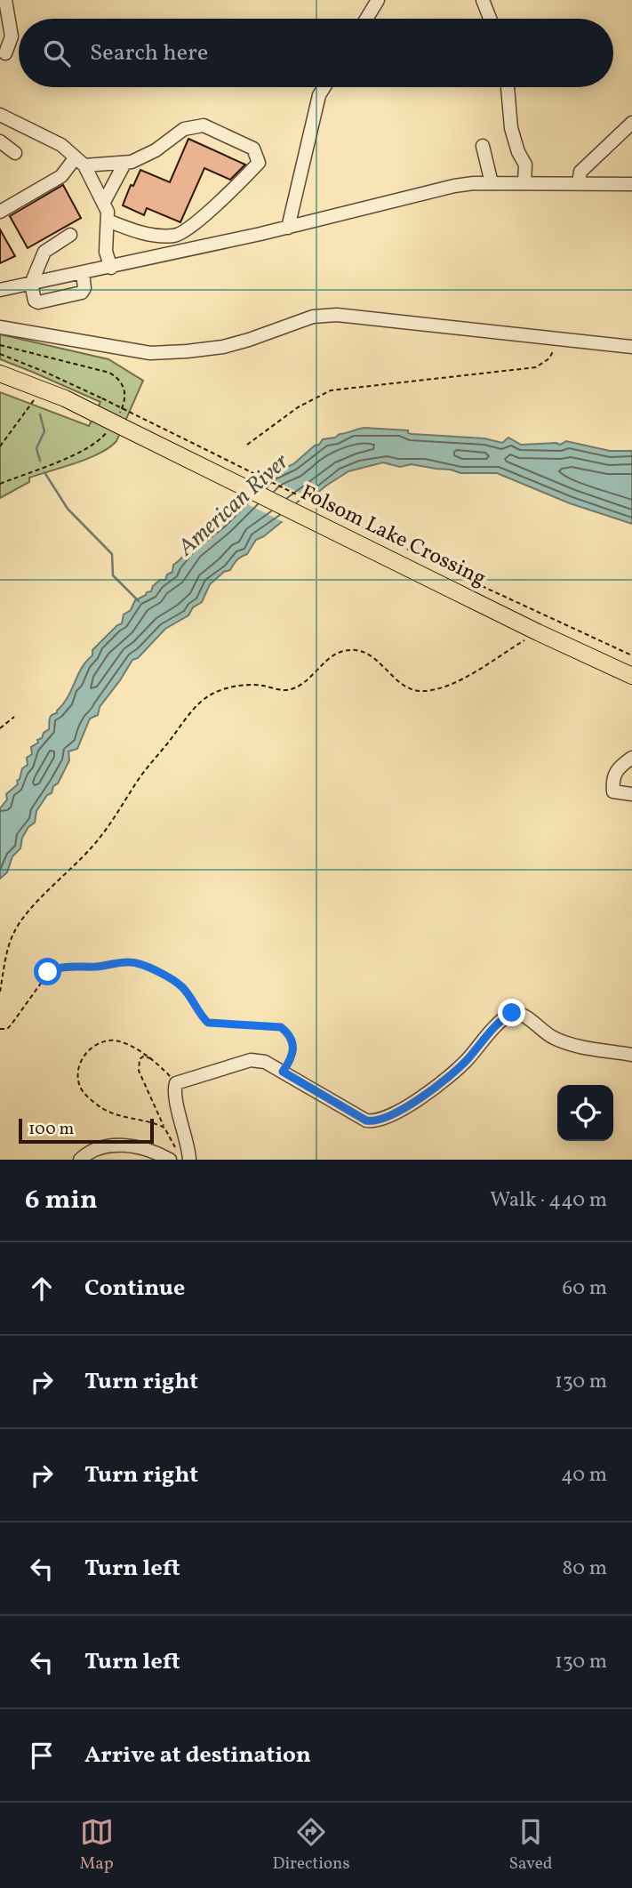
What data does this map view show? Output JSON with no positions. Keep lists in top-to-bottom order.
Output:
{
  "streets": {
    "main road": ["Folsom Lake Crossing"]
  },
  "water": ["American River"],
  "scale_bar": "100 m",
  "page": {
    "search": "Search here",
    "scale": "100 m",
    "heading": ["6 min", "Walk · 440 m"],
    "list": [
      ["Continue", "60 m"],
      ["Turn right", "130 m"],
      ["Turn right", "40 m"],
      ["Turn left", "80 m"],
      ["Turn left", "130 m"],
      "Arrive at destination"
    ],
    "nav": ["Map", "Directions", "Saved"]
  }
}
